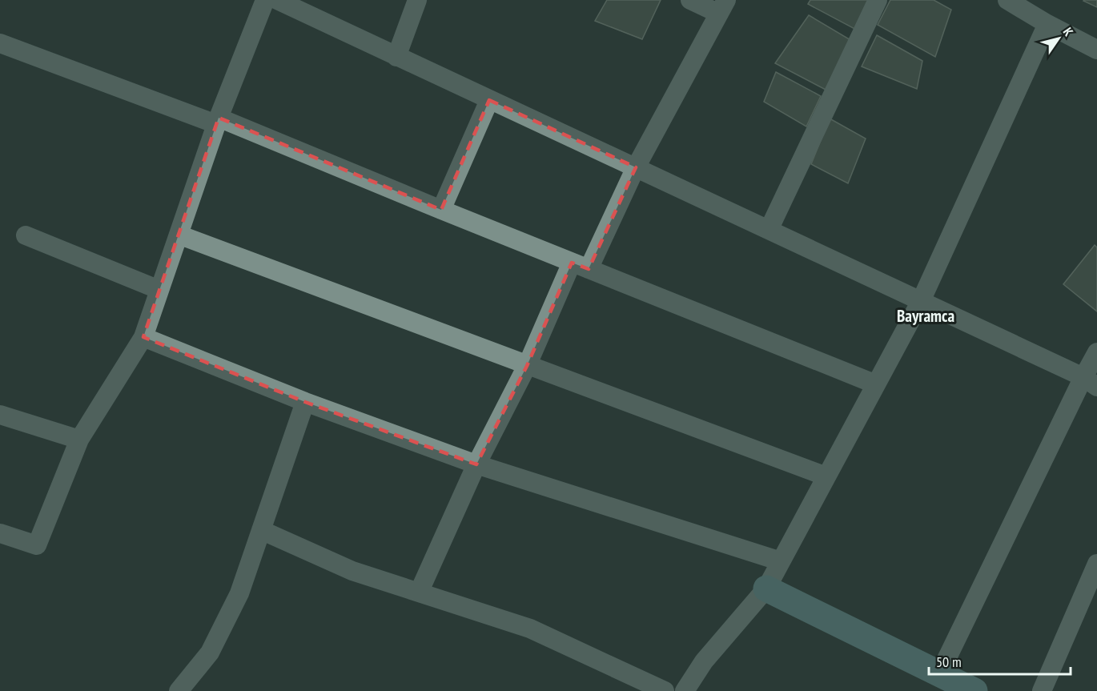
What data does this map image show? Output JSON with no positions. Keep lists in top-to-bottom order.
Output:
{
  "districts": ["Bayramca"],
  "scale_bar": "50 m",
  "north": "top right"
}
